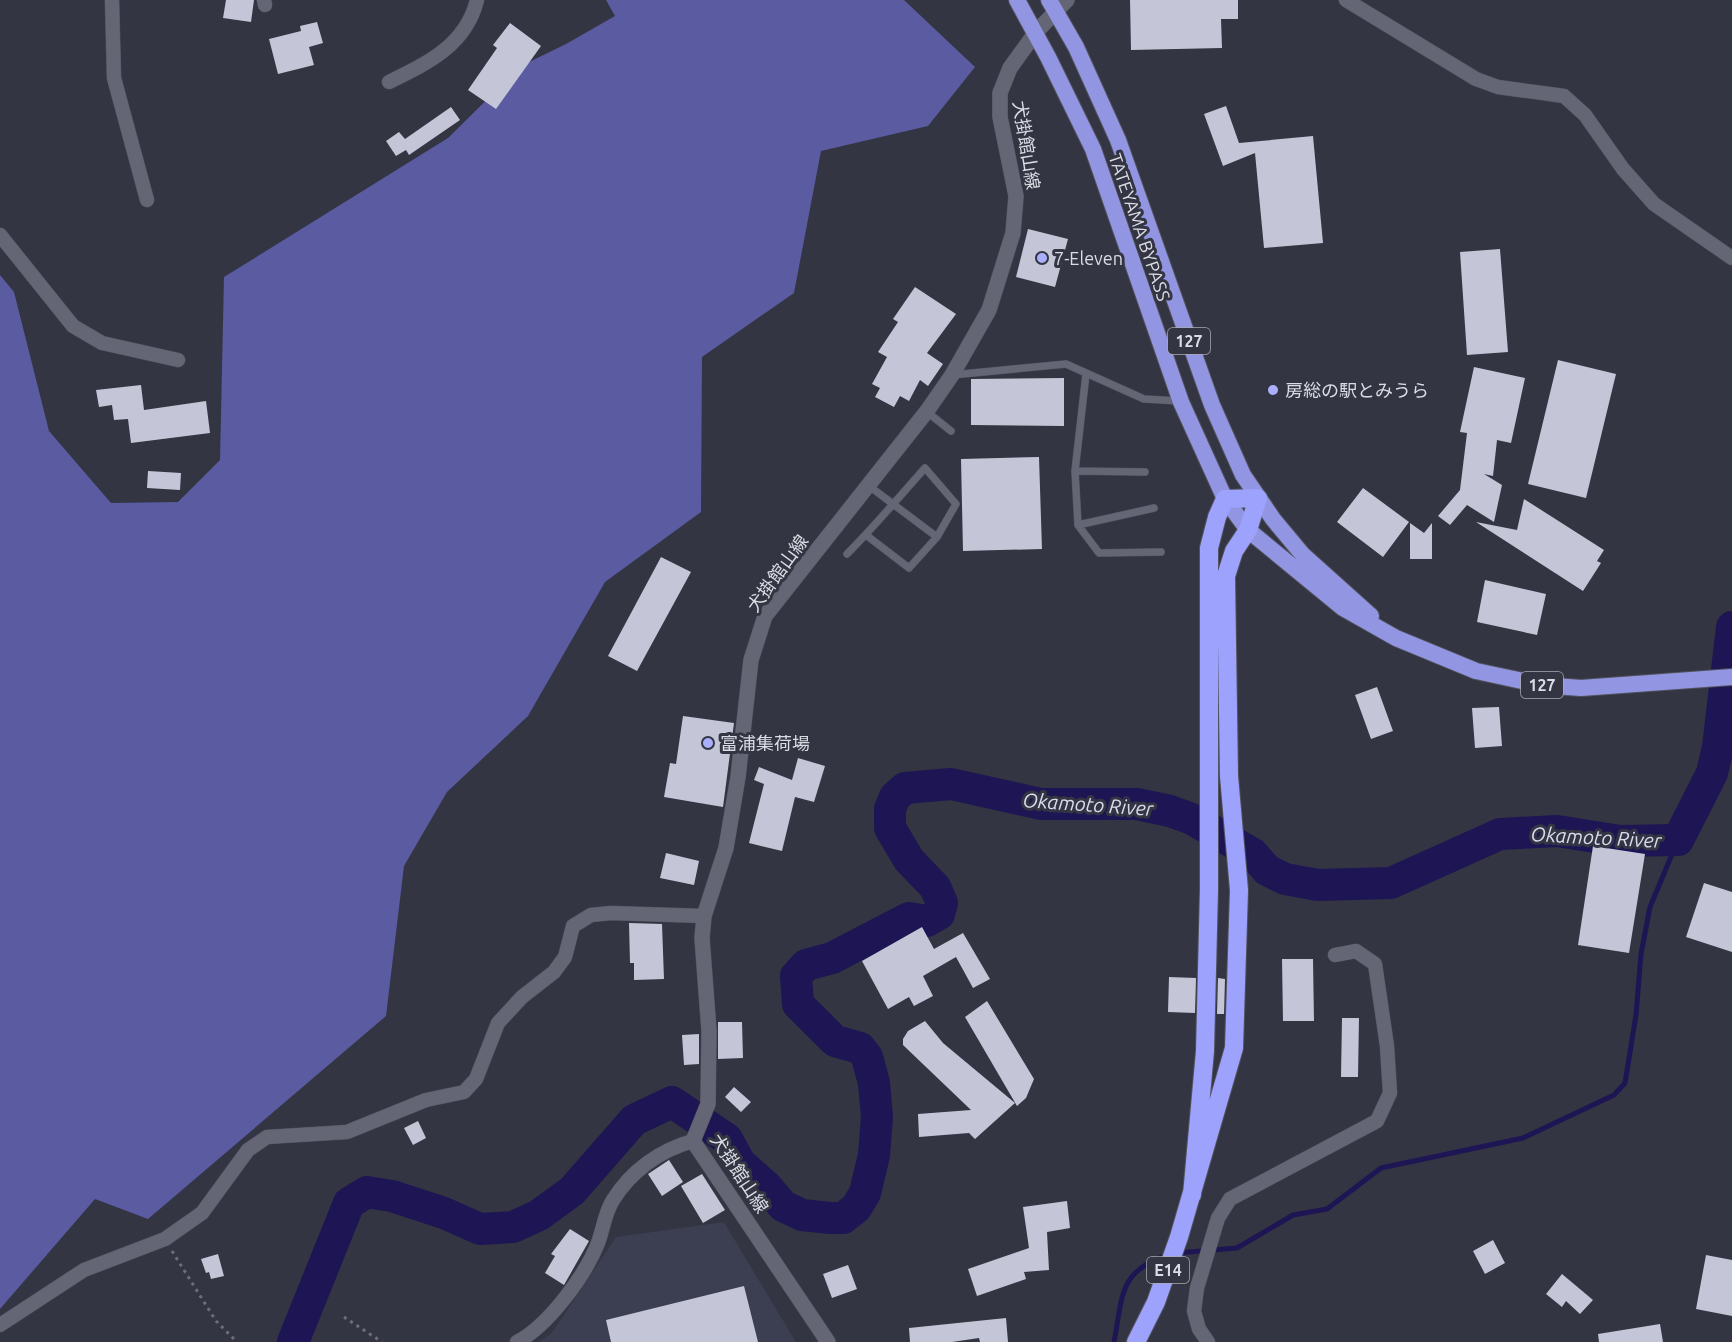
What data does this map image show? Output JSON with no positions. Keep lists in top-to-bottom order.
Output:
{
  "streets": {
    "highway": ["TATEYAMA BYPASS", "127", "E14"],
    "main road": ["犬掛館山線"]
  },
  "crossings": [
    ["犬掛館山線", "TATEYAMA BYPASS"]
  ],
  "water": ["Okamoto River"],
  "places": ["7-Eleven", "房総の駅とみうら", "富浦集荷場"]
}
